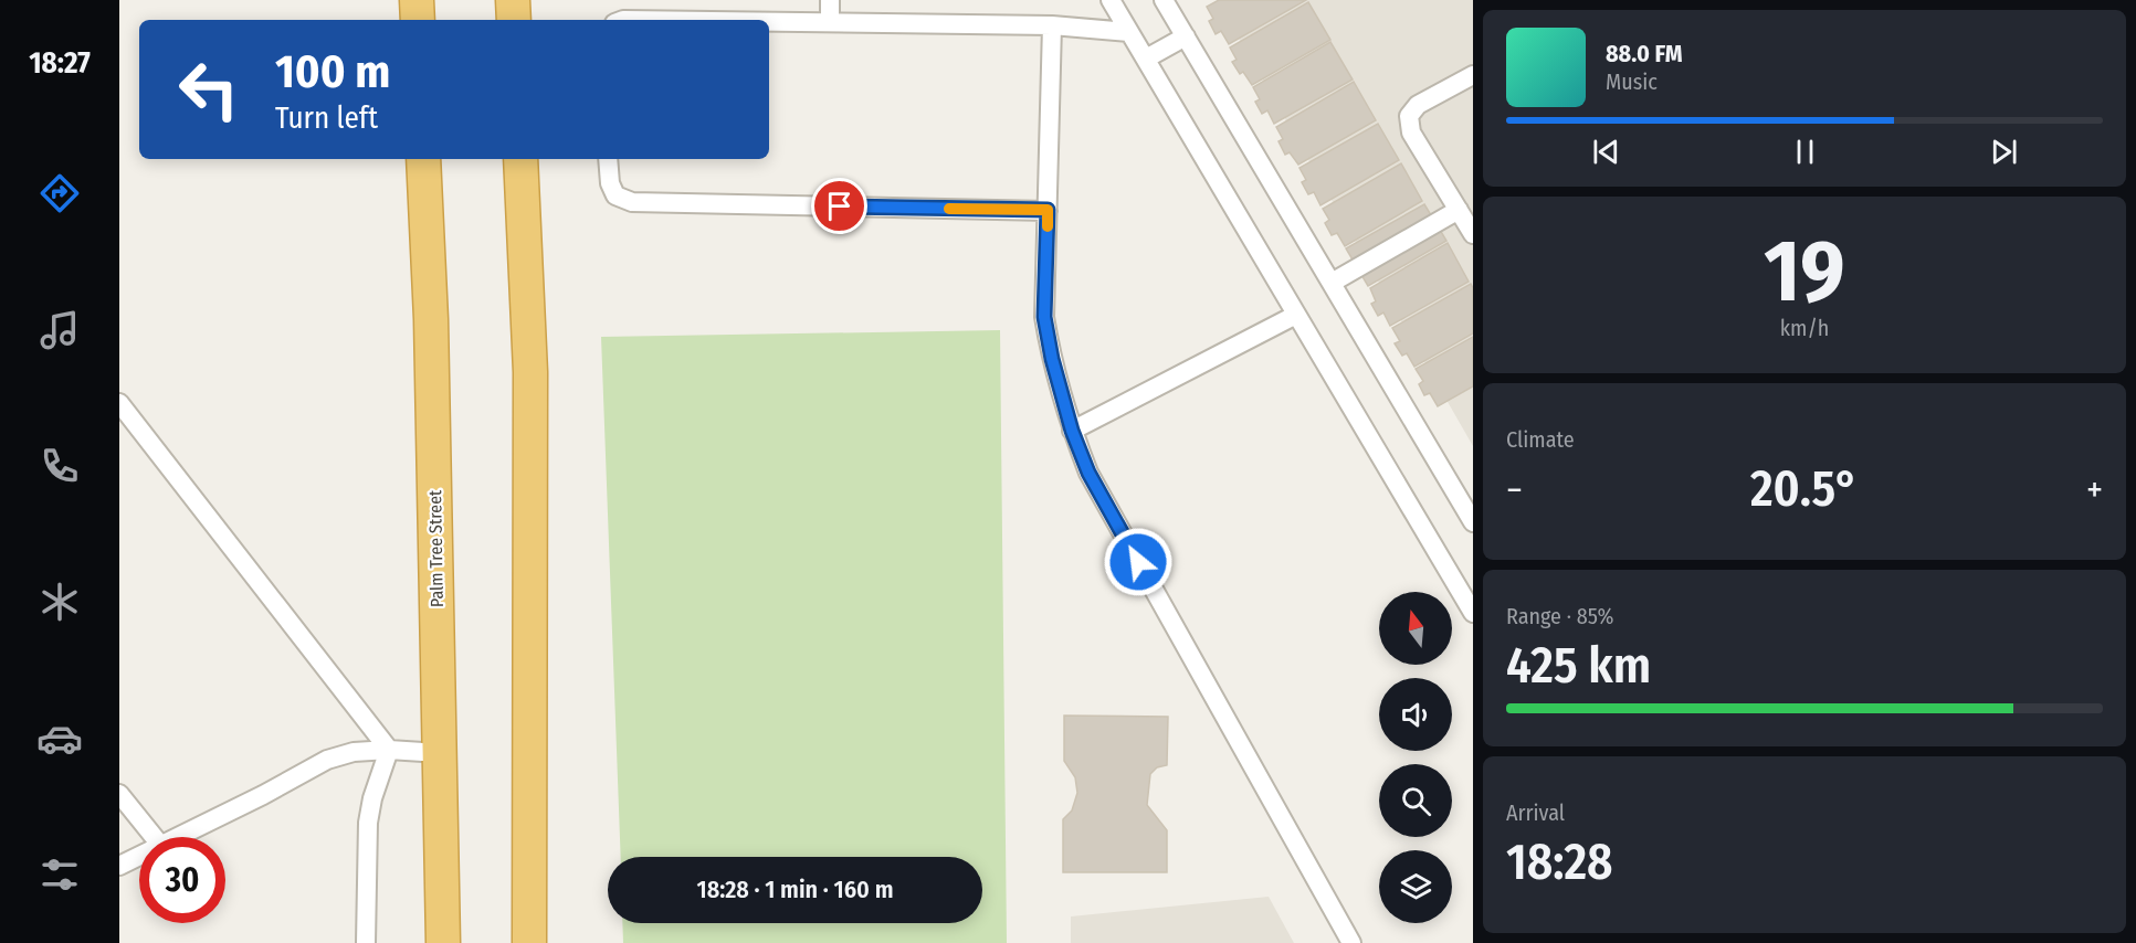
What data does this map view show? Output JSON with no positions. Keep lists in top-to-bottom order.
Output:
{
  "streets": {
    "highway": ["Palm Tree Street"]
  },
  "north": "top",
  "page": {
    "tabs": "18:27",
    "turn": ["100 m", "Turn left"],
    "song": ["88.0 FM", "Music"],
    "tile": [
      ["19", "km/h"],
      "Climate",
      ["Range · 85%", "425 km"],
      ["Arrival", "18:28"]
    ],
    "heat": ["−", "20.5°", "+"],
    "limit": "30",
    "trip": "18:28 · 1 min · 160 m"
  }
}
